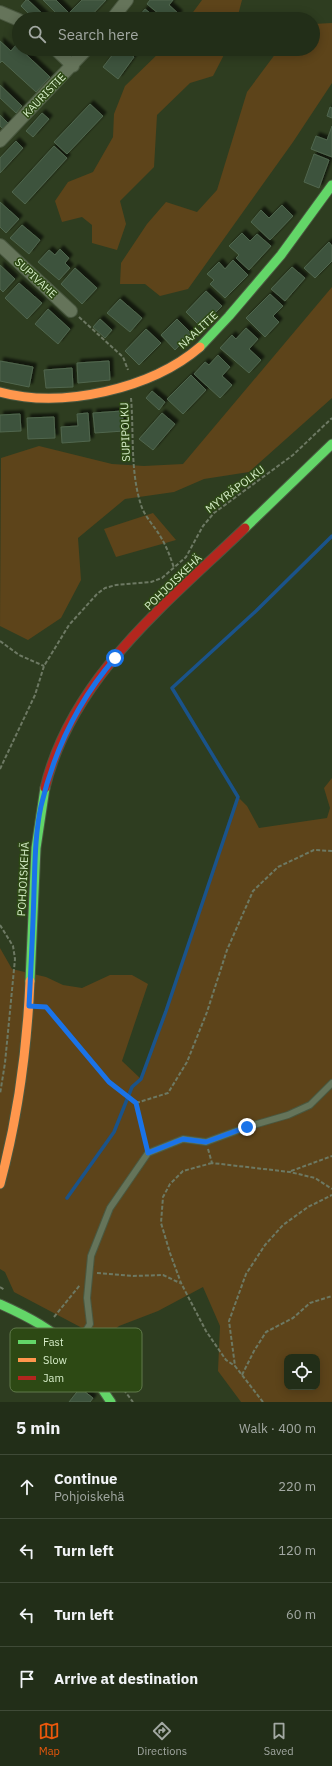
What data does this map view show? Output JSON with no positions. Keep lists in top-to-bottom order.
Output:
{
  "streets": {
    "main road": ["NAALITIE", "POHJOISKEHÄ"],
    "street": ["KAURISTIE", "SUPIVAHE"],
    "path": ["SUPIPOLKU", "MYYRÄPOLKU"]
  },
  "crossings": [
    ["SUPIVAHE", "SUPIPOLKU"],
    ["NAALITIE", "SUPIPOLKU"],
    ["SUPIPOLKU", "MYYRÄPOLKU"]
  ],
  "legend": ["Fast", "Slow", "Jam"],
  "page": {
    "search": "Search here",
    "heading": ["5 min", "Walk · 400 m"],
    "list": [
      ["Continue", "Pohjoiskehä", "220 m"],
      ["Turn left", "120 m"],
      ["Turn left", "60 m"],
      "Arrive at destination"
    ],
    "nav": ["Map", "Directions", "Saved"]
  }
}
